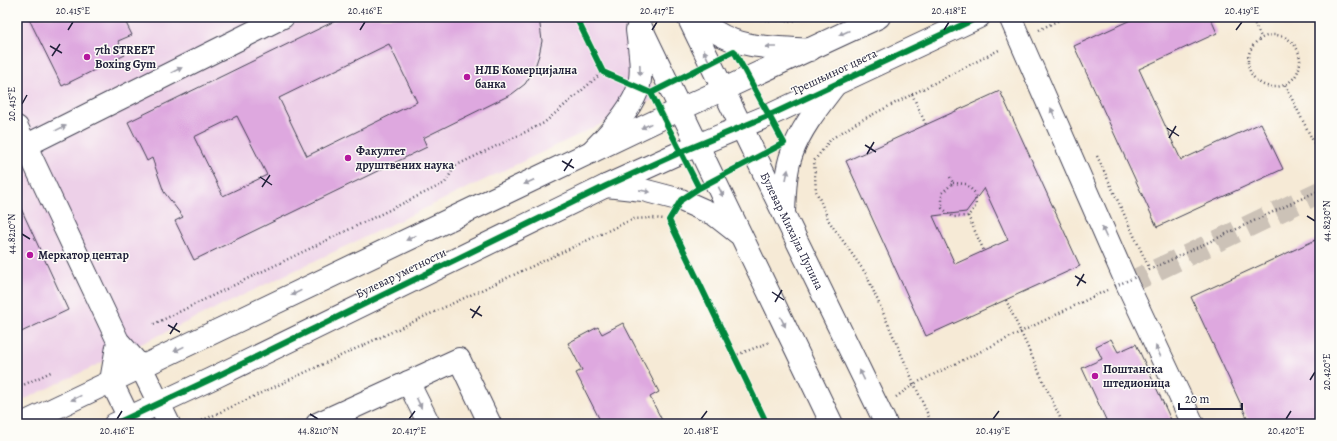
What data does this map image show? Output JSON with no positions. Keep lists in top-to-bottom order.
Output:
{
  "streets": {
    "street": ["Трешњиног цвета", "Булевар Михајла Пупина", "Булевар уметности"]
  },
  "crossings": [
    ["Трешњиног цвета", "Булевар Михајла Пупина"],
    ["Трешњиног цвета", "Булевар уметности"]
  ],
  "places": [
    "7th STREET Boxing Gym",
    "НЛБ Комерцијална банка",
    "Факултет друштвених наука",
    "Меркатор центар",
    "Поштанска штедионица"
  ],
  "scale_bar": "20 m",
  "coordinates": [
    "20.415°E",
    "20.416°E",
    "20.417°E",
    "20.418°E",
    "20.419°E",
    "44.8230°N",
    "44.8210°N",
    "20.420°E"
  ]
}
